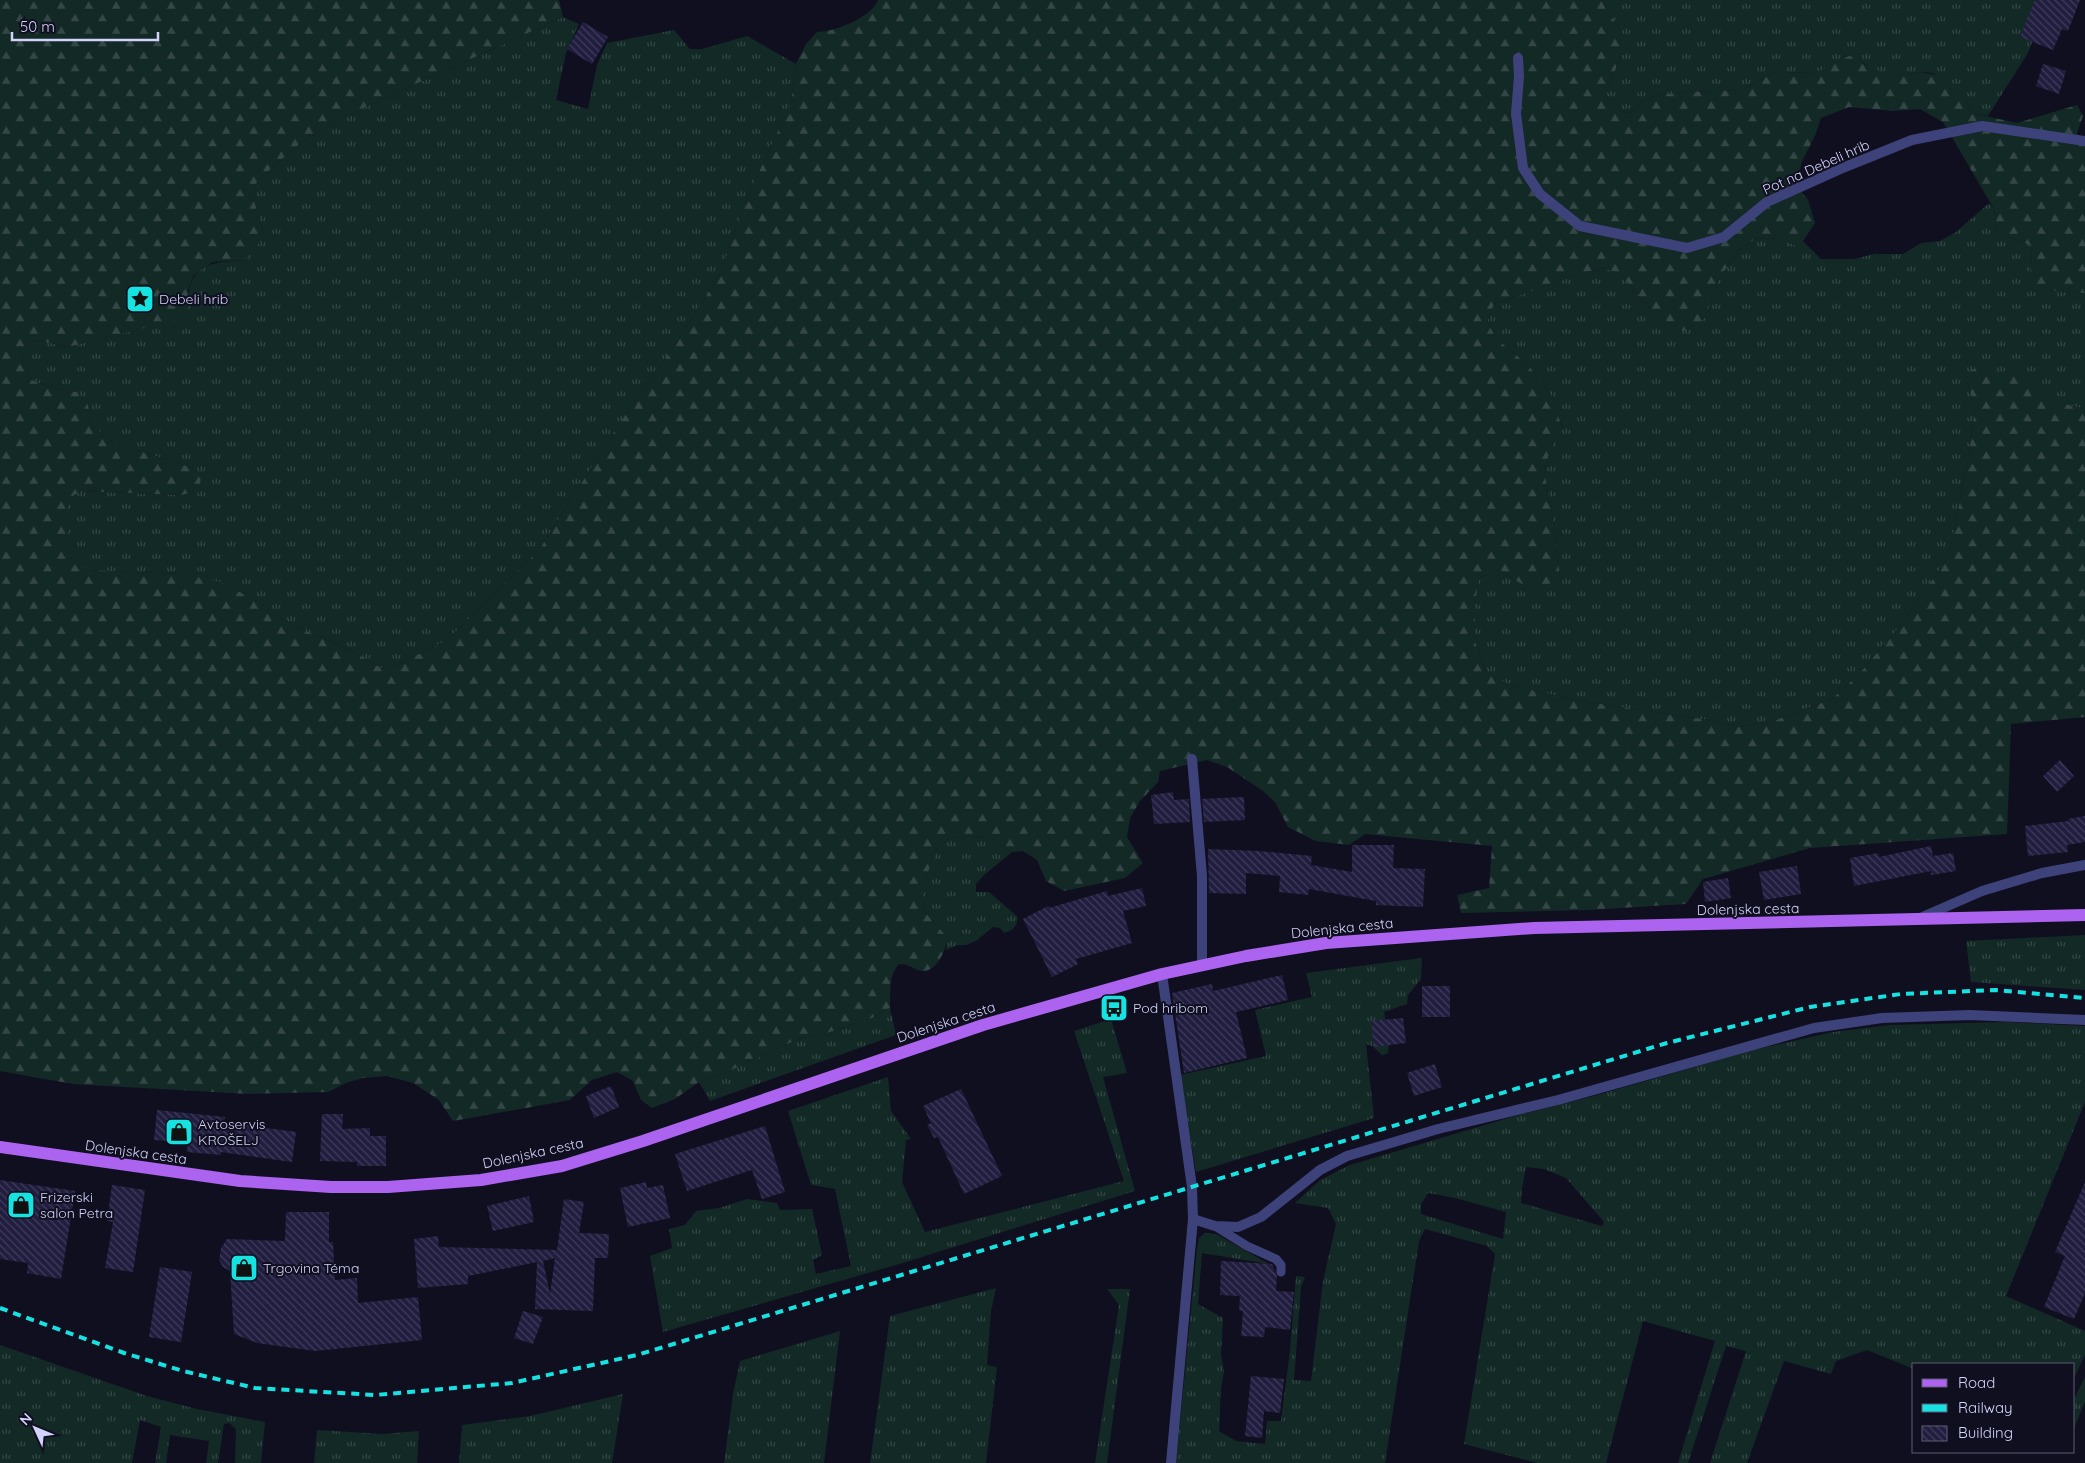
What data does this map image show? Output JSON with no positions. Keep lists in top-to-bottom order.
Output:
{
  "streets": {
    "main road": ["Dolenjska cesta"],
    "street": ["Pot na Debeli hrib"]
  },
  "places": {
    "place": ["Debeli hrib"],
    "bus stop": ["Pod hribom"],
    "shop": ["Avtoservis KROŠELJ", "Frizerski salon Petra", "Trgovina Téma"]
  },
  "legend": ["Road", "Railway", "Building"],
  "scale_bar": "50 m",
  "north": "top left"
}
